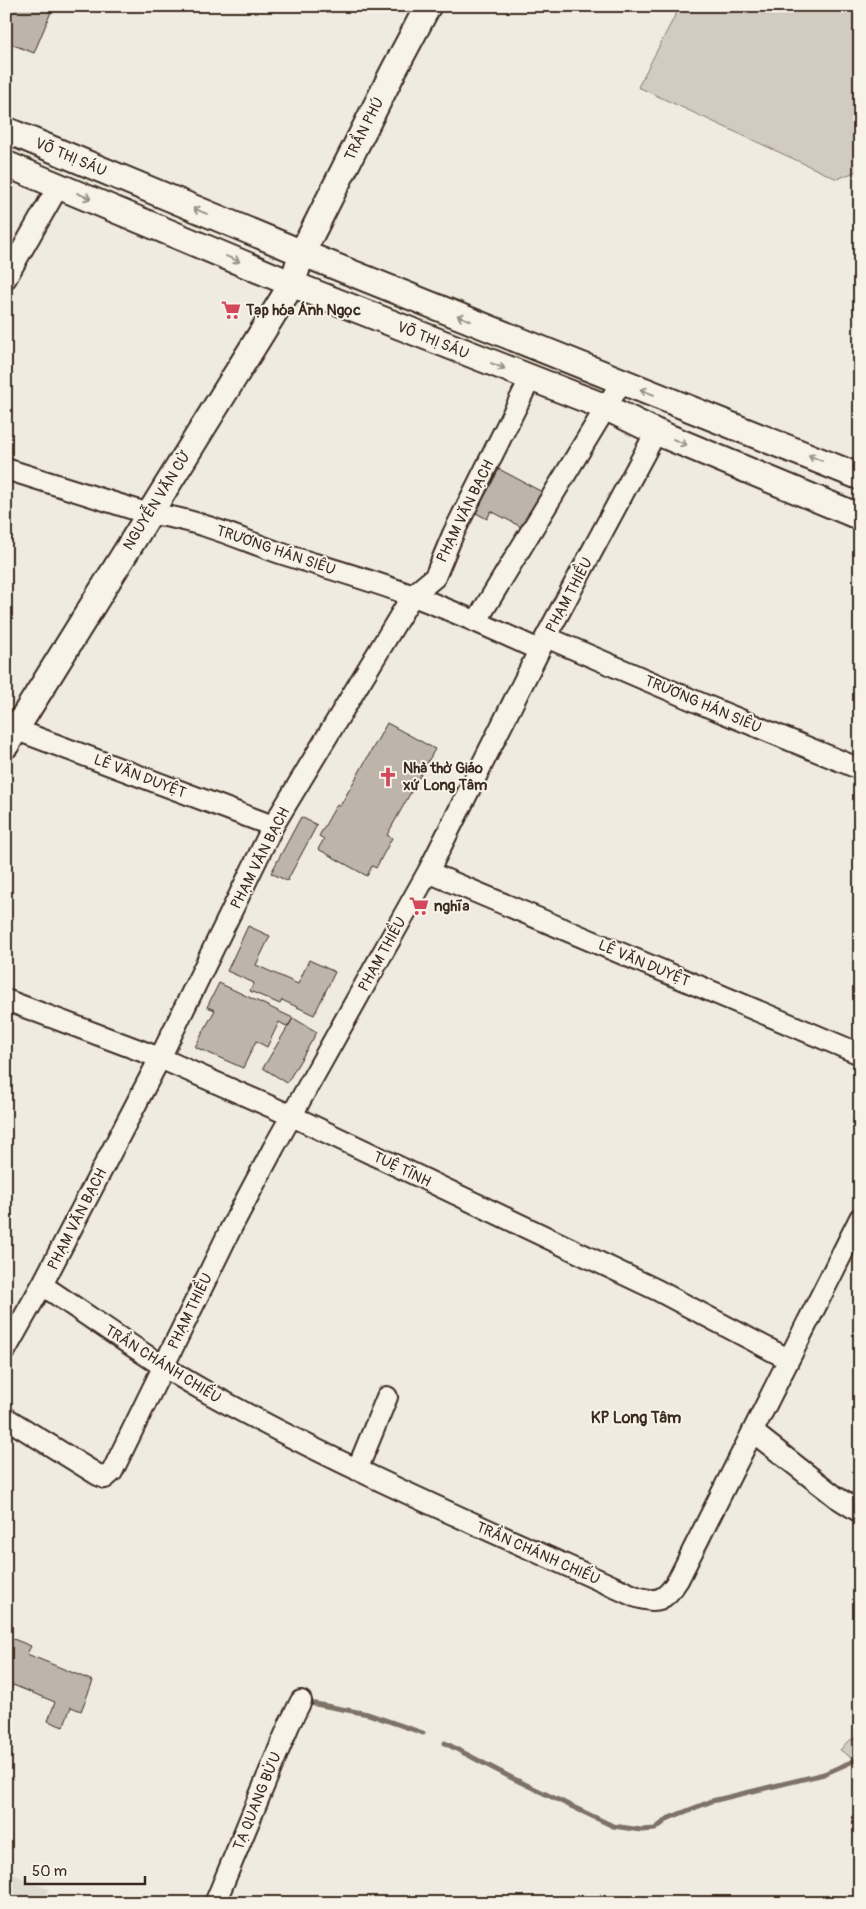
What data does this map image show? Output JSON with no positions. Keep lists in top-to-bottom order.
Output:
{
  "streets": {
    "main road": ["TRẦN PHÚ", "VÕ THỊ SÁU", "NGUYỄN VĂN CỪ"],
    "street": [
      "PHẠM VĂN BẠCH",
      "TRƯƠNG HÁN SIÊU",
      "PHẠM THIỀU",
      "LÊ VĂN DUYỆT",
      "TUỆ TĨNH",
      "TRẦN CHÁNH CHIẾU",
      "TẠ QUANG BỬU"
    ]
  },
  "crossings": [
    ["TRẦN PHÚ", "VÕ THỊ SÁU"],
    ["TRẦN PHÚ", "NGUYỄN VĂN CỪ"],
    ["VÕ THỊ SÁU", "NGUYỄN VĂN CỪ"],
    ["VÕ THỊ SÁU", "PHẠM VĂN BẠCH"],
    ["VÕ THỊ SÁU", "PHẠM THIỀU"],
    ["NGUYỄN VĂN CỪ", "TRƯƠNG HÁN SIÊU"],
    ["NGUYỄN VĂN CỪ", "LÊ VĂN DUYỆT"],
    ["PHẠM VĂN BẠCH", "TRƯƠNG HÁN SIÊU"],
    ["PHẠM VĂN BẠCH", "LÊ VĂN DUYỆT"],
    ["PHẠM VĂN BẠCH", "TUỆ TĨNH"],
    ["PHẠM VĂN BẠCH", "TRẦN CHÁNH CHIẾU"],
    ["TRƯƠNG HÁN SIÊU", "PHẠM THIỀU"],
    ["PHẠM THIỀU", "LÊ VĂN DUYỆT"],
    ["PHẠM THIỀU", "TUỆ TĨNH"],
    ["PHẠM THIỀU", "TRẦN CHÁNH CHIẾU"],
    ["TUỆ TĨNH", "TRẦN CHÁNH CHIẾU"]
  ],
  "districts": ["KP Long Tâm"],
  "places": {
    "supermarket": ["Tạp hóa Ánh Ngọc", "nghĩa"],
    "church": ["Nhà thờ Giáo xứ Long Tâm"]
  },
  "scale_bar": "50 m"
}
